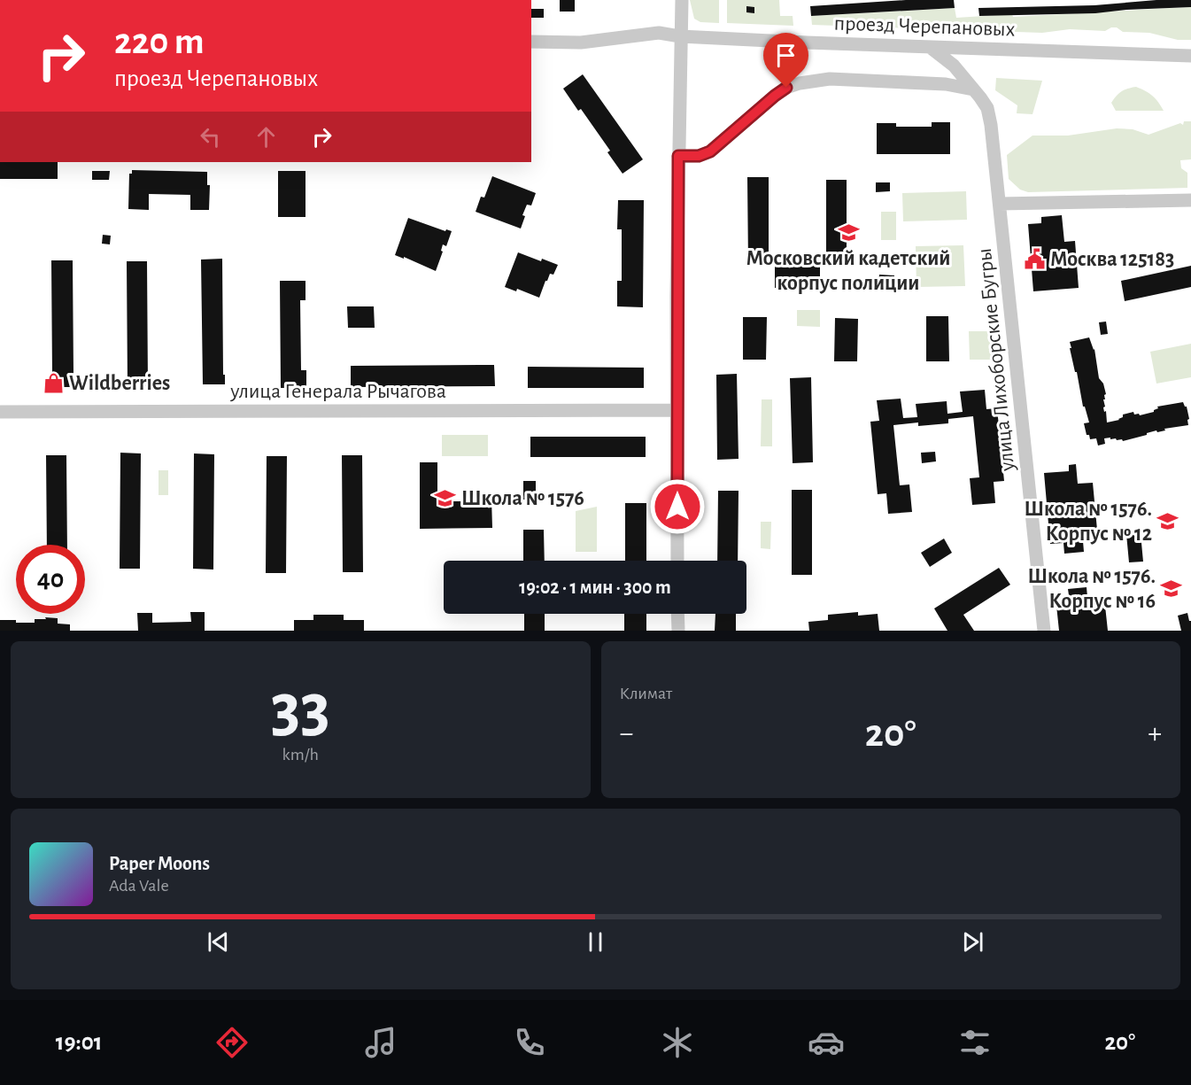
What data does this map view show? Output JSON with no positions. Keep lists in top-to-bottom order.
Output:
{
  "streets": {
    "street": ["проезд Черепановых", "улица Лихоборские Бугры", "улица Генерала Рычагова"]
  },
  "crossings": [
    ["проезд Черепановых", "улица Лихоборские Бугры"]
  ],
  "places": {
    "school or university": [
      "Московский кадетский корпус полиции",
      "Школа № 1576",
      "Школа № 1576. Корпус № 12",
      "Школа № 1576. Корпус № 16"
    ],
    "public building": ["Москва 125183"],
    "shop": ["Wildberries"]
  },
  "page": {
    "turn": ["220 m", "проезд Черепановых"],
    "limit": "40",
    "trip": "19:02 · 1 мин · 300 m",
    "tile": [
      ["33", "km/h"],
      "Климат"
    ],
    "heat": ["−", "20°", "+"],
    "song": ["Paper Moons", "Ada Vale"],
    "tabs": ["19:01", "20°"]
  }
}
